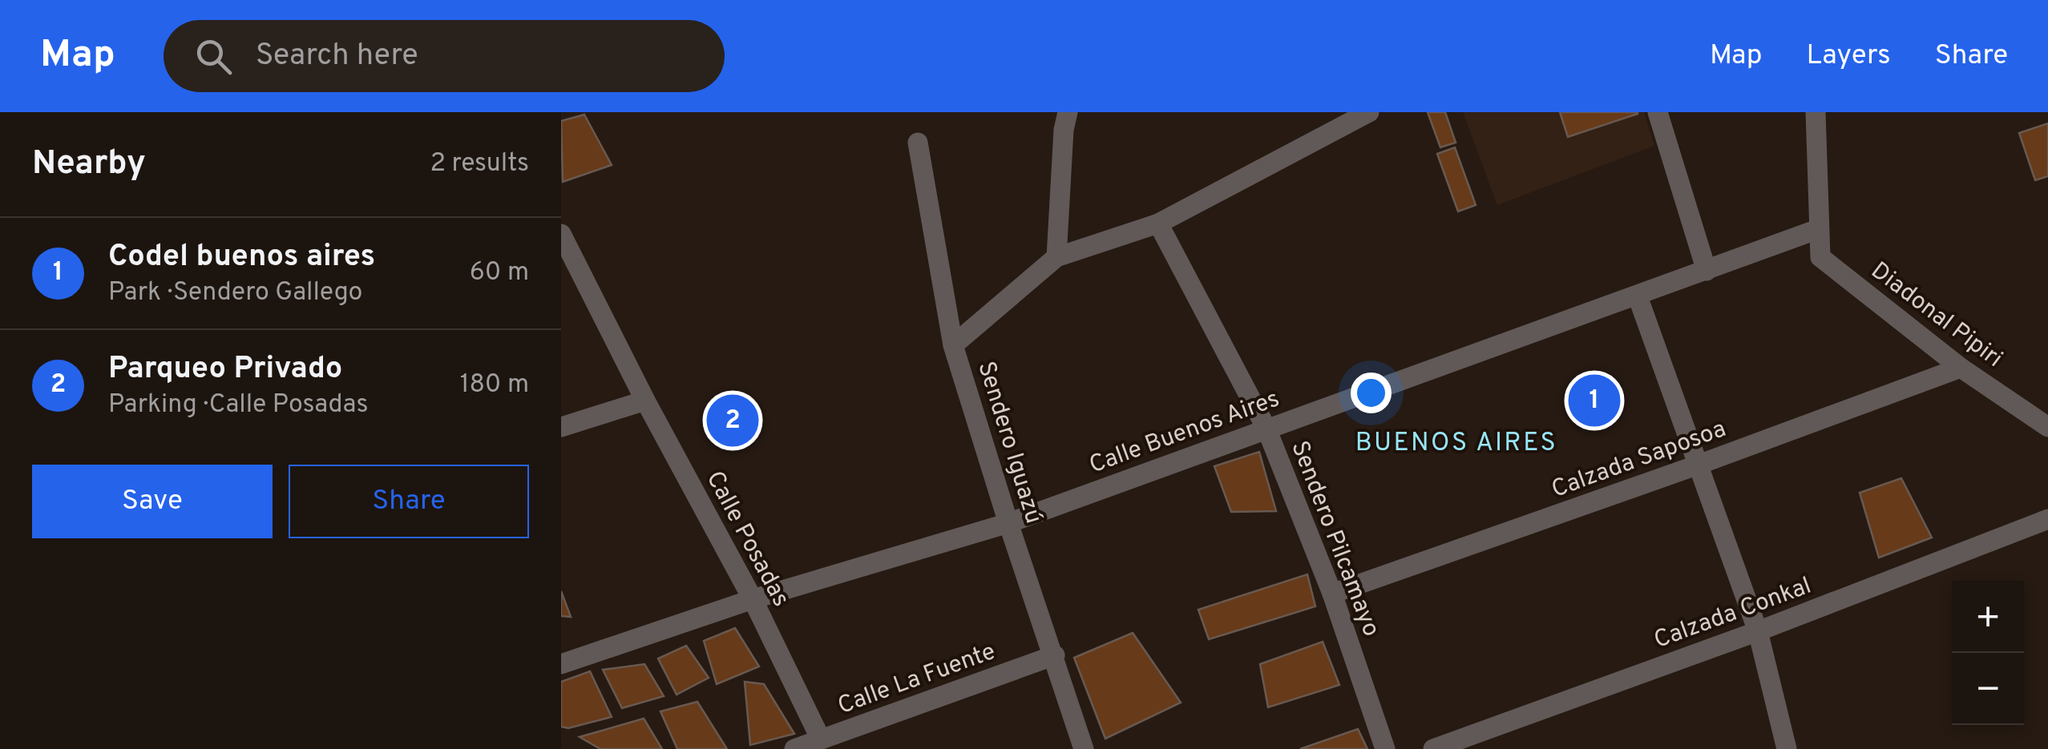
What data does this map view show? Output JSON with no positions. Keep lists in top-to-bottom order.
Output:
{
  "streets": {
    "street": [
      "Diadonal Pipiri",
      "Calle Buenos Aires",
      "Sendero Iguazú",
      "Calzada Saposoa",
      "Calle Posadas",
      "Sendero Pilcamayo",
      "Calzada Conkal",
      "Calle La Fuente"
    ]
  },
  "crossings": [
    ["Diadonal Pipiri", "Calle Buenos Aires"],
    ["Diadonal Pipiri", "Calzada Saposoa"],
    ["Calle Buenos Aires", "Sendero Iguazú"],
    ["Calle Buenos Aires", "Calle Posadas"],
    ["Calle Buenos Aires", "Sendero Pilcamayo"],
    ["Sendero Iguazú", "Calle La Fuente"],
    ["Calzada Saposoa", "Sendero Pilcamayo"],
    ["Calle Posadas", "Calle La Fuente"]
  ],
  "districts": ["BUENOS AIRES"],
  "page": {
    "header": "Map",
    "search": "Search here",
    "nav": ["Map", "Layers", "Share"],
    "heading": ["Nearby", "2 results"],
    "list": [
      {
        "mark": "1",
        "name": "Codel buenos aires",
        "note": "Park · Sendero Gallego",
        "value": "60 m"
      },
      {
        "mark": "2",
        "name": "Parqueo Privado",
        "note": "Parking · Calle Posadas",
        "value": "180 m"
      }
    ],
    "pins": ["1", "2"],
    "buttons": ["Save", "Share"],
    "map_buttons": ["+", "−"]
  }
}
